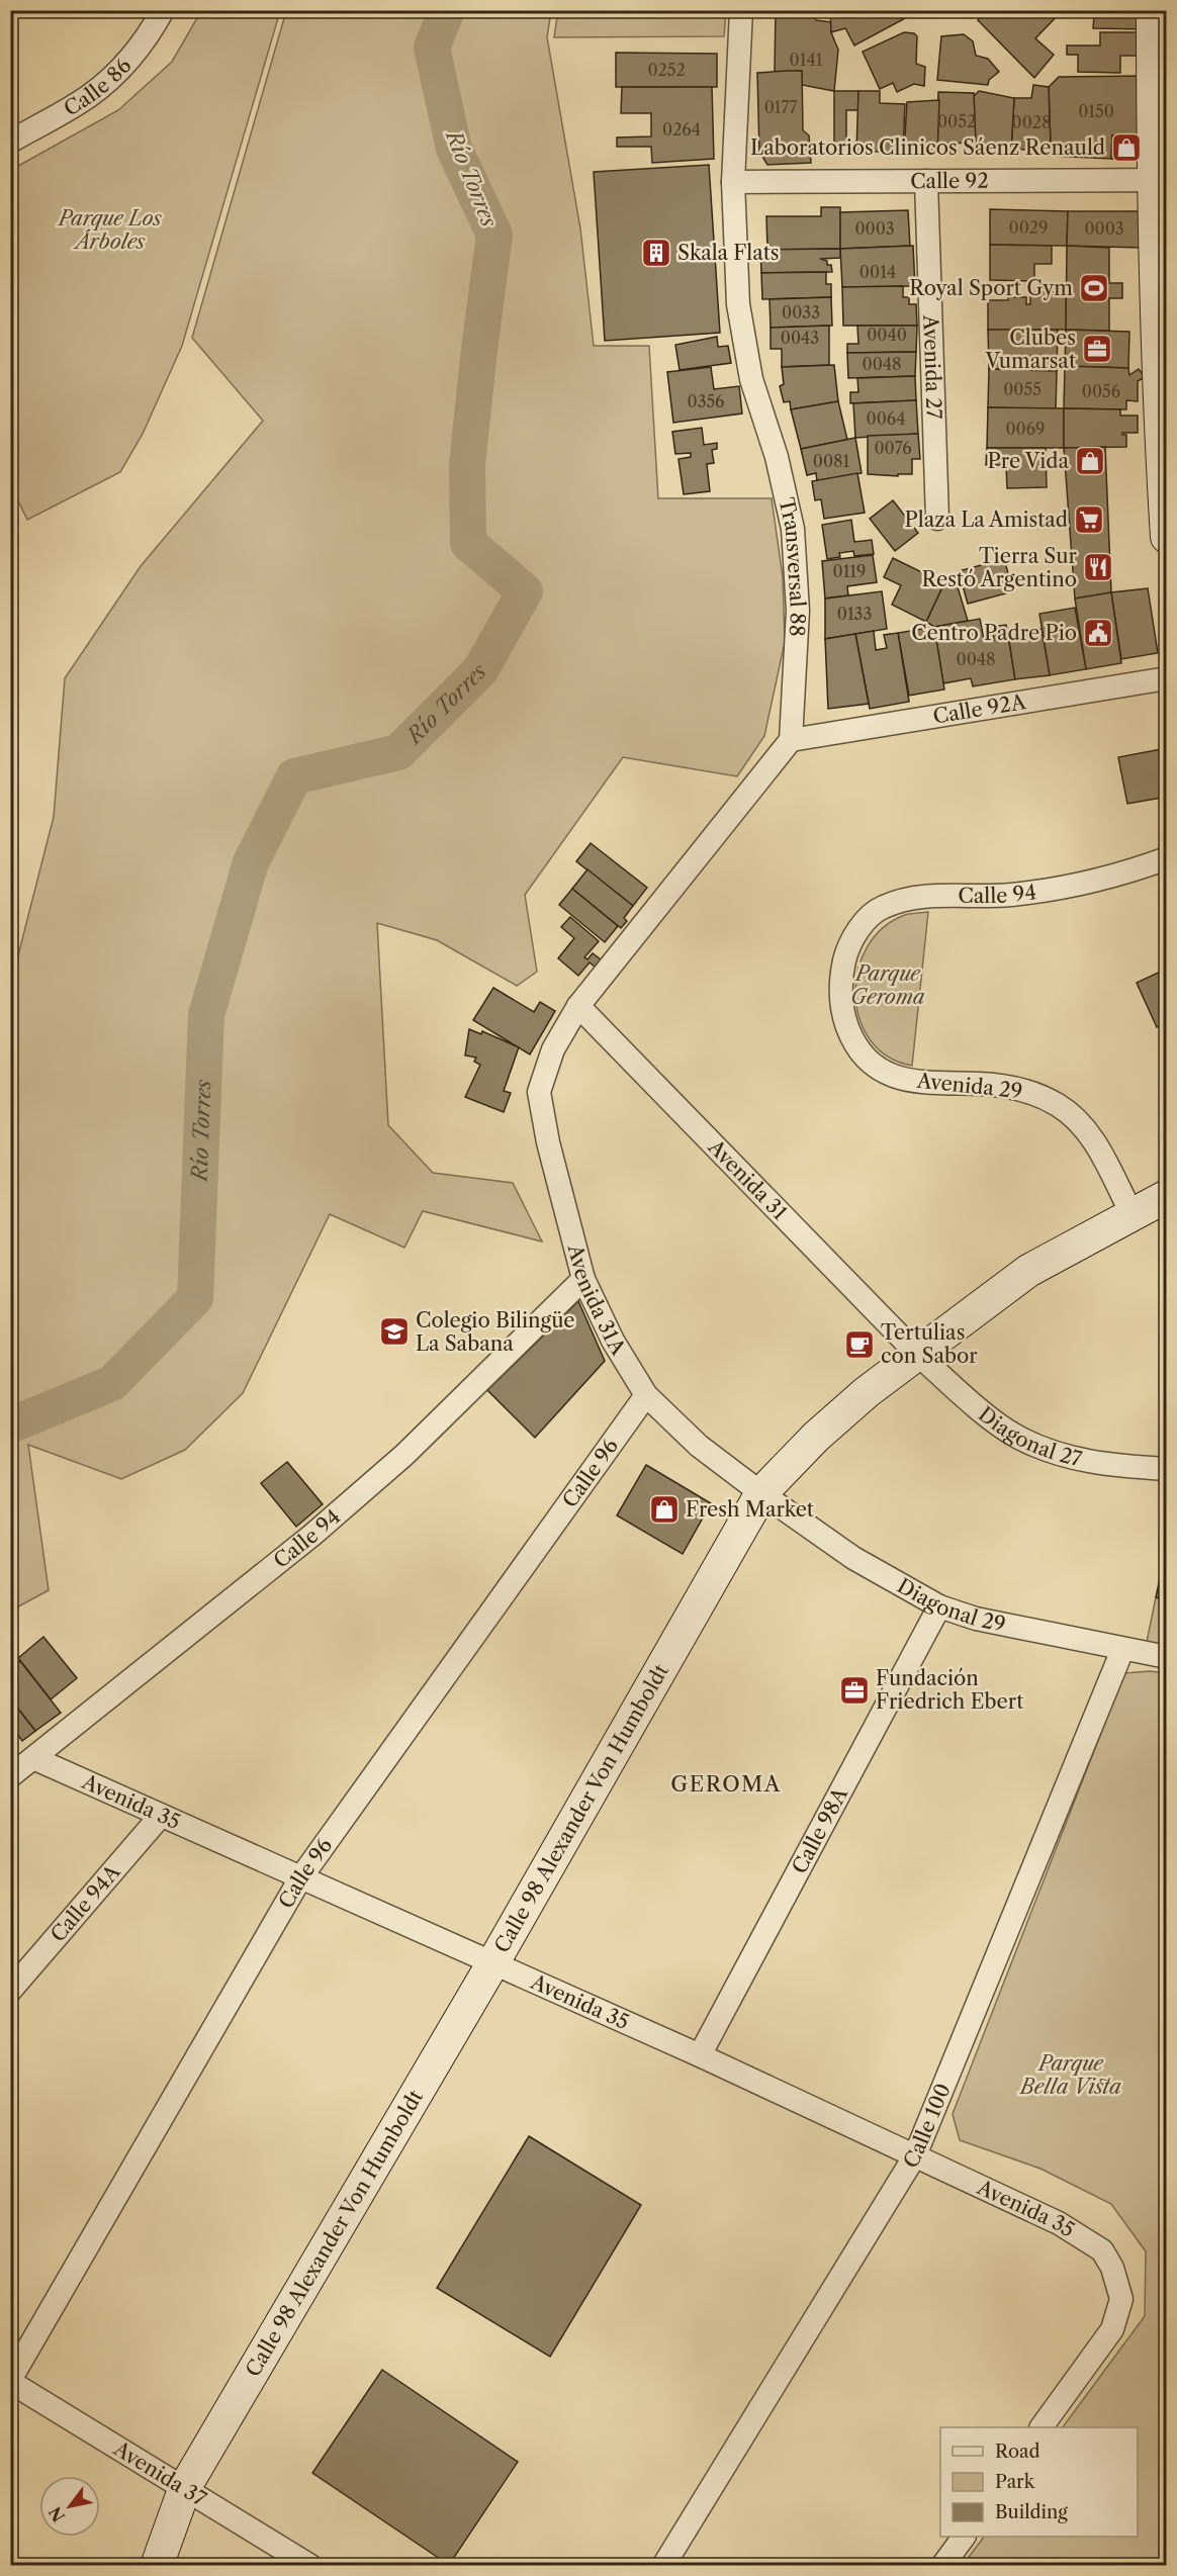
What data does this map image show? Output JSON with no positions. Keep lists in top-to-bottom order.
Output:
{
  "streets": {
    "street": [
      "Calle 86",
      "Calle 92",
      "Avenida 27",
      "Transversal 88",
      "Calle 92A",
      "Calle 94",
      "Avenida 29",
      "Avenida 31",
      "Avenida 31A",
      "Diagonal 27",
      "Calle 96",
      "Diagonal 29",
      "Avenida 35",
      "Calle 98 Alexander Von Humboldt",
      "Calle 98A",
      "Calle 94A",
      "Calle 100",
      "Avenida 37"
    ]
  },
  "crossings": [
    ["Calle 92", "Avenida 27"],
    ["Calle 92", "Transversal 88"],
    ["Transversal 88", "Calle 92A"],
    ["Calle 94", "Avenida 29"],
    ["Calle 94", "Avenida 31A"],
    ["Calle 94", "Avenida 35"],
    ["Avenida 29", "Calle 98 Alexander Von Humboldt"],
    ["Avenida 31", "Avenida 31A"],
    ["Avenida 31", "Diagonal 27"],
    ["Avenida 31", "Calle 98 Alexander Von Humboldt"],
    ["Avenida 31A", "Calle 96"],
    ["Avenida 31A", "Diagonal 29"],
    ["Avenida 31A", "Calle 98 Alexander Von Humboldt"],
    ["Diagonal 27", "Calle 98 Alexander Von Humboldt"],
    ["Calle 96", "Avenida 35"],
    ["Calle 96", "Avenida 37"],
    ["Diagonal 29", "Calle 98 Alexander Von Humboldt"],
    ["Diagonal 29", "Calle 98A"],
    ["Diagonal 29", "Calle 100"],
    ["Avenida 35", "Calle 98 Alexander Von Humboldt"],
    ["Avenida 35", "Calle 98A"],
    ["Avenida 35", "Calle 94A"],
    ["Avenida 35", "Calle 100"],
    ["Calle 98 Alexander Von Humboldt", "Avenida 37"]
  ],
  "districts": ["GEROMA"],
  "water": ["Río Torres"],
  "parks": ["Parque Los Árboles", "Parque Geroma", "Parque Bella Vista"],
  "places": {
    "shop": ["Laboratorios Clinicos Sáenz Renauld", "Pre Vida", "Fresh Market"],
    "building": ["Skala Flats"],
    "sports": ["Royal Sport Gym"],
    "office": ["Clubes Vumarsat", "Fundación Friedrich Ebert"],
    "supermarket": ["Plaza La Amistad"],
    "restaurant": ["Tierra Sur Restó Argentino"],
    "public building": ["Centro Padre Pio"],
    "school or university": ["Colegio Bilingüe La Sabana"],
    "cafe": ["Tertulias con Sabor"]
  },
  "house_numbers": [
    "0141",
    "0252",
    "0177",
    "0150",
    "0052",
    "0028",
    "0264",
    "0029",
    "0003",
    "0003",
    "0014",
    "0033",
    "0040",
    "0043",
    "0048",
    "0055",
    "0056",
    "0356",
    "0064",
    "0069",
    "0076",
    "0081",
    "0119",
    "0133",
    "0048"
  ],
  "legend": ["Road", "Park", "Building"],
  "north": "bottom left"
}
